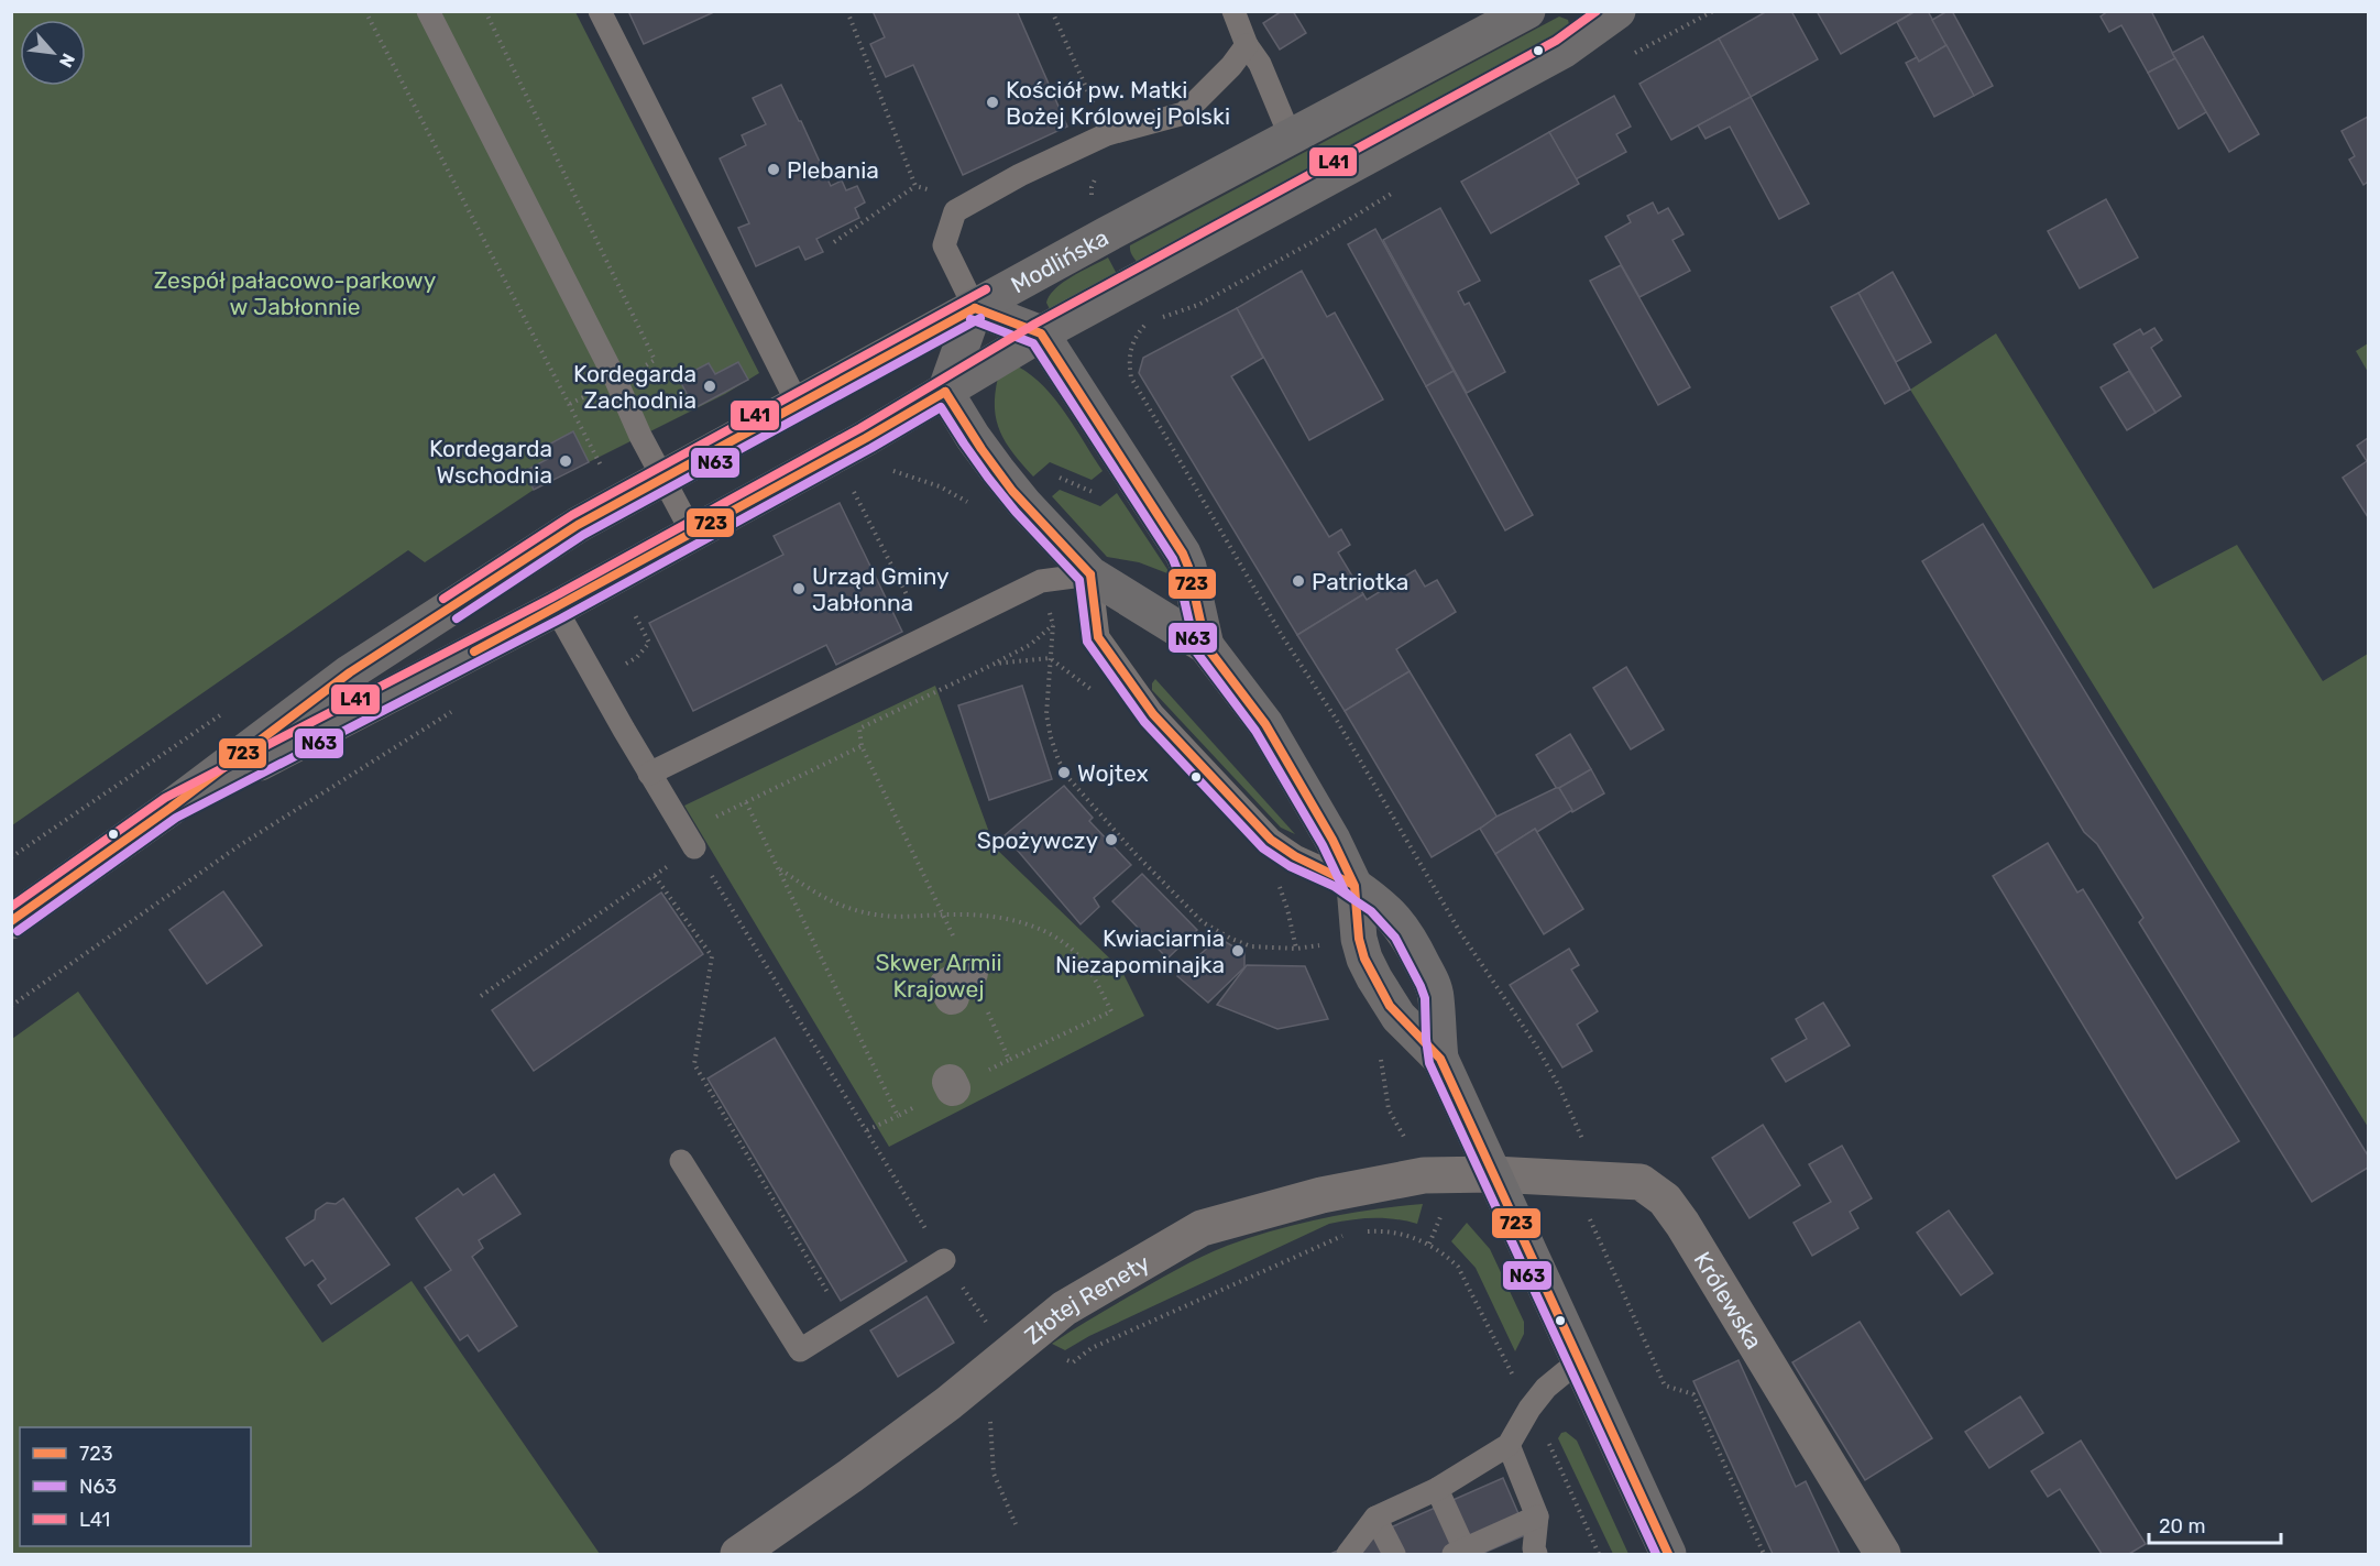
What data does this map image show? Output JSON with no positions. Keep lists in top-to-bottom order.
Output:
{
  "streets": {
    "main road": ["Modlińska"],
    "street": ["Złotej Renety", "Królewska"]
  },
  "crossings": [
    ["Złotej Renety", "Królewska"]
  ],
  "parks": ["Zespół pałacowo-parkowy w Jabłonnie", "Skwer Armii Krajowej"],
  "places": [
    "Kościół pw. Matki Bożej Królowej Polski",
    "Plebania",
    "Kordegarda Zachodnia",
    "Kordegarda Wschodnia",
    "Patriotka",
    "Urząd Gminy Jabłonna",
    "Wojtex",
    "Spożywczy",
    "Kwiaciarnia Niezapominajka"
  ],
  "lines": ["transit line L41", "transit line 723", "transit line N63"],
  "legend": ["723", "N63", "L41"],
  "scale_bar": "20 m",
  "north": "bottom right"
}
